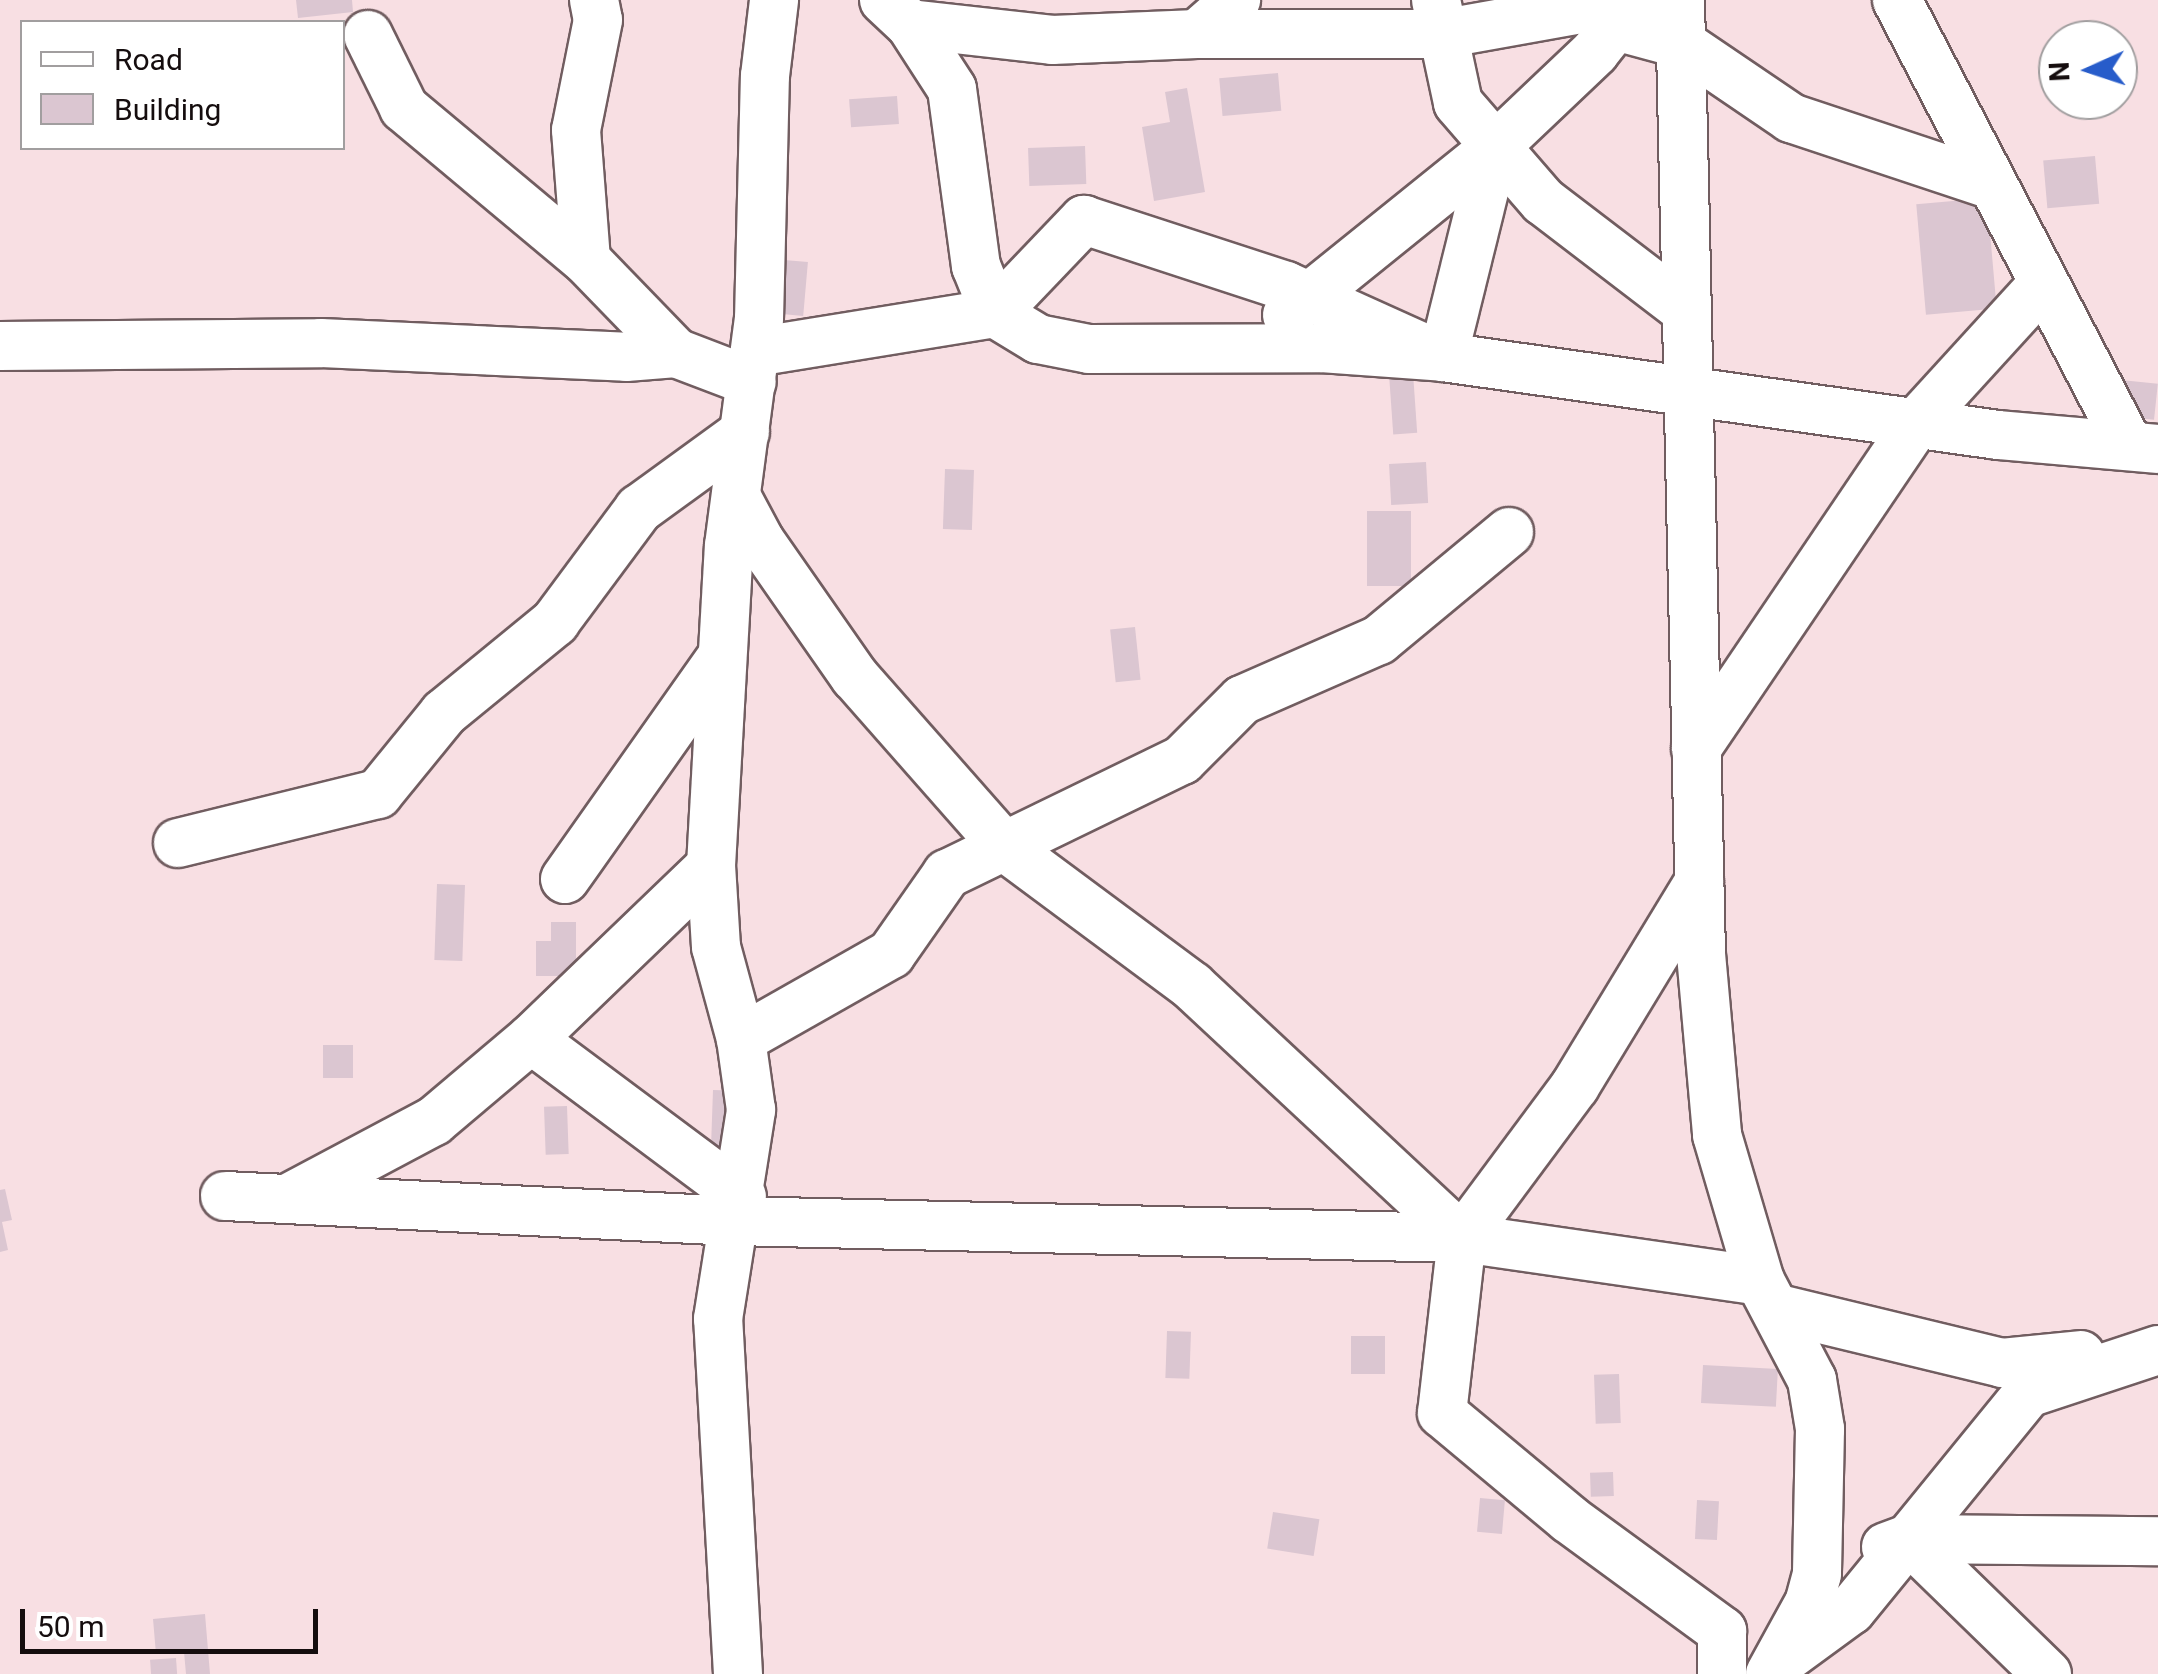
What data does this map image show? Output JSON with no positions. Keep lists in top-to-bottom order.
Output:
{
  "legend": ["Road", "Building"],
  "scale_bar": "50 m",
  "north": "left"
}
